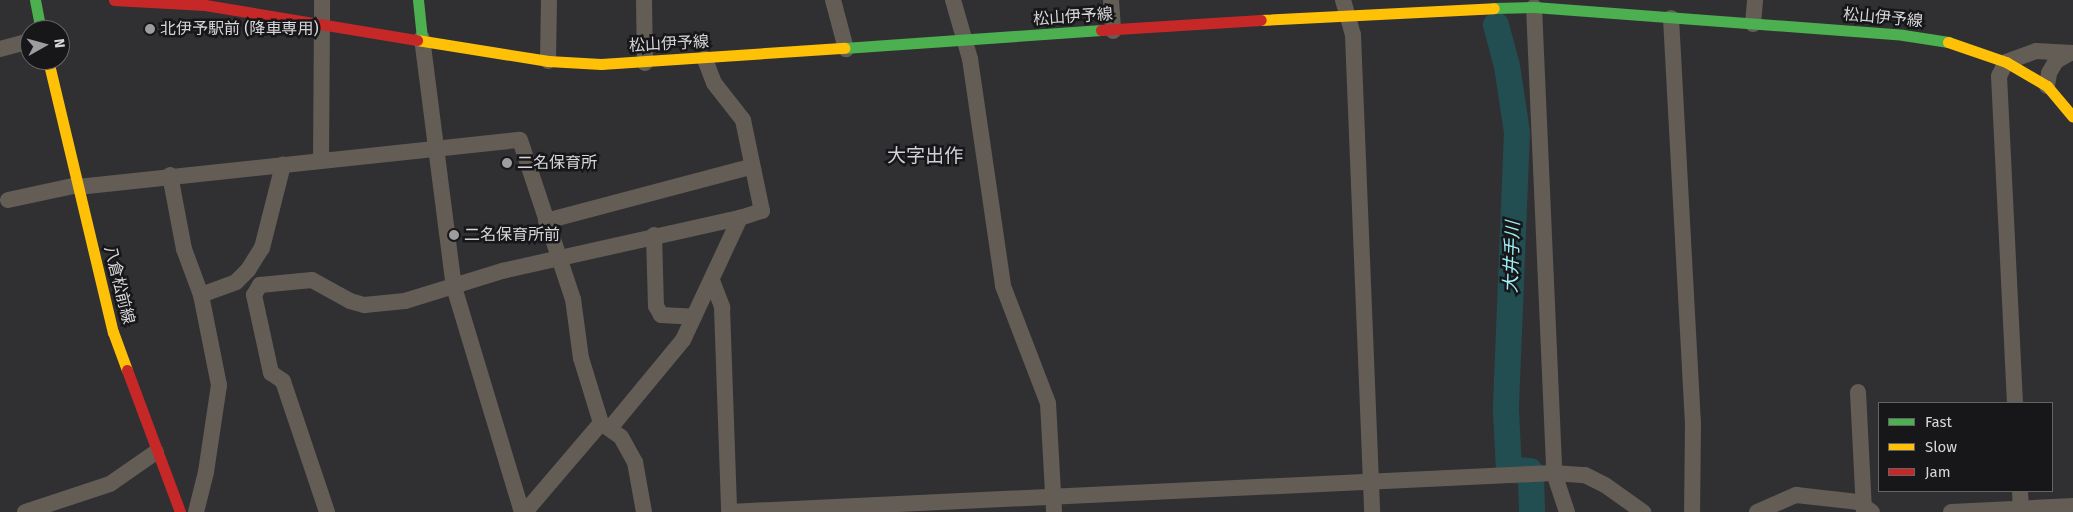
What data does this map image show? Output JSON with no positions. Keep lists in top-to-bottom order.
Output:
{
  "streets": {
    "main road": ["松山伊予線", "八倉松前線"]
  },
  "districts": ["大字出作"],
  "water": ["大井手川"],
  "places": ["北伊予駅前 (降車専用)", "二名保育所", "二名保育所前"],
  "legend": ["Fast", "Slow", "Jam"],
  "north": "right"
}
